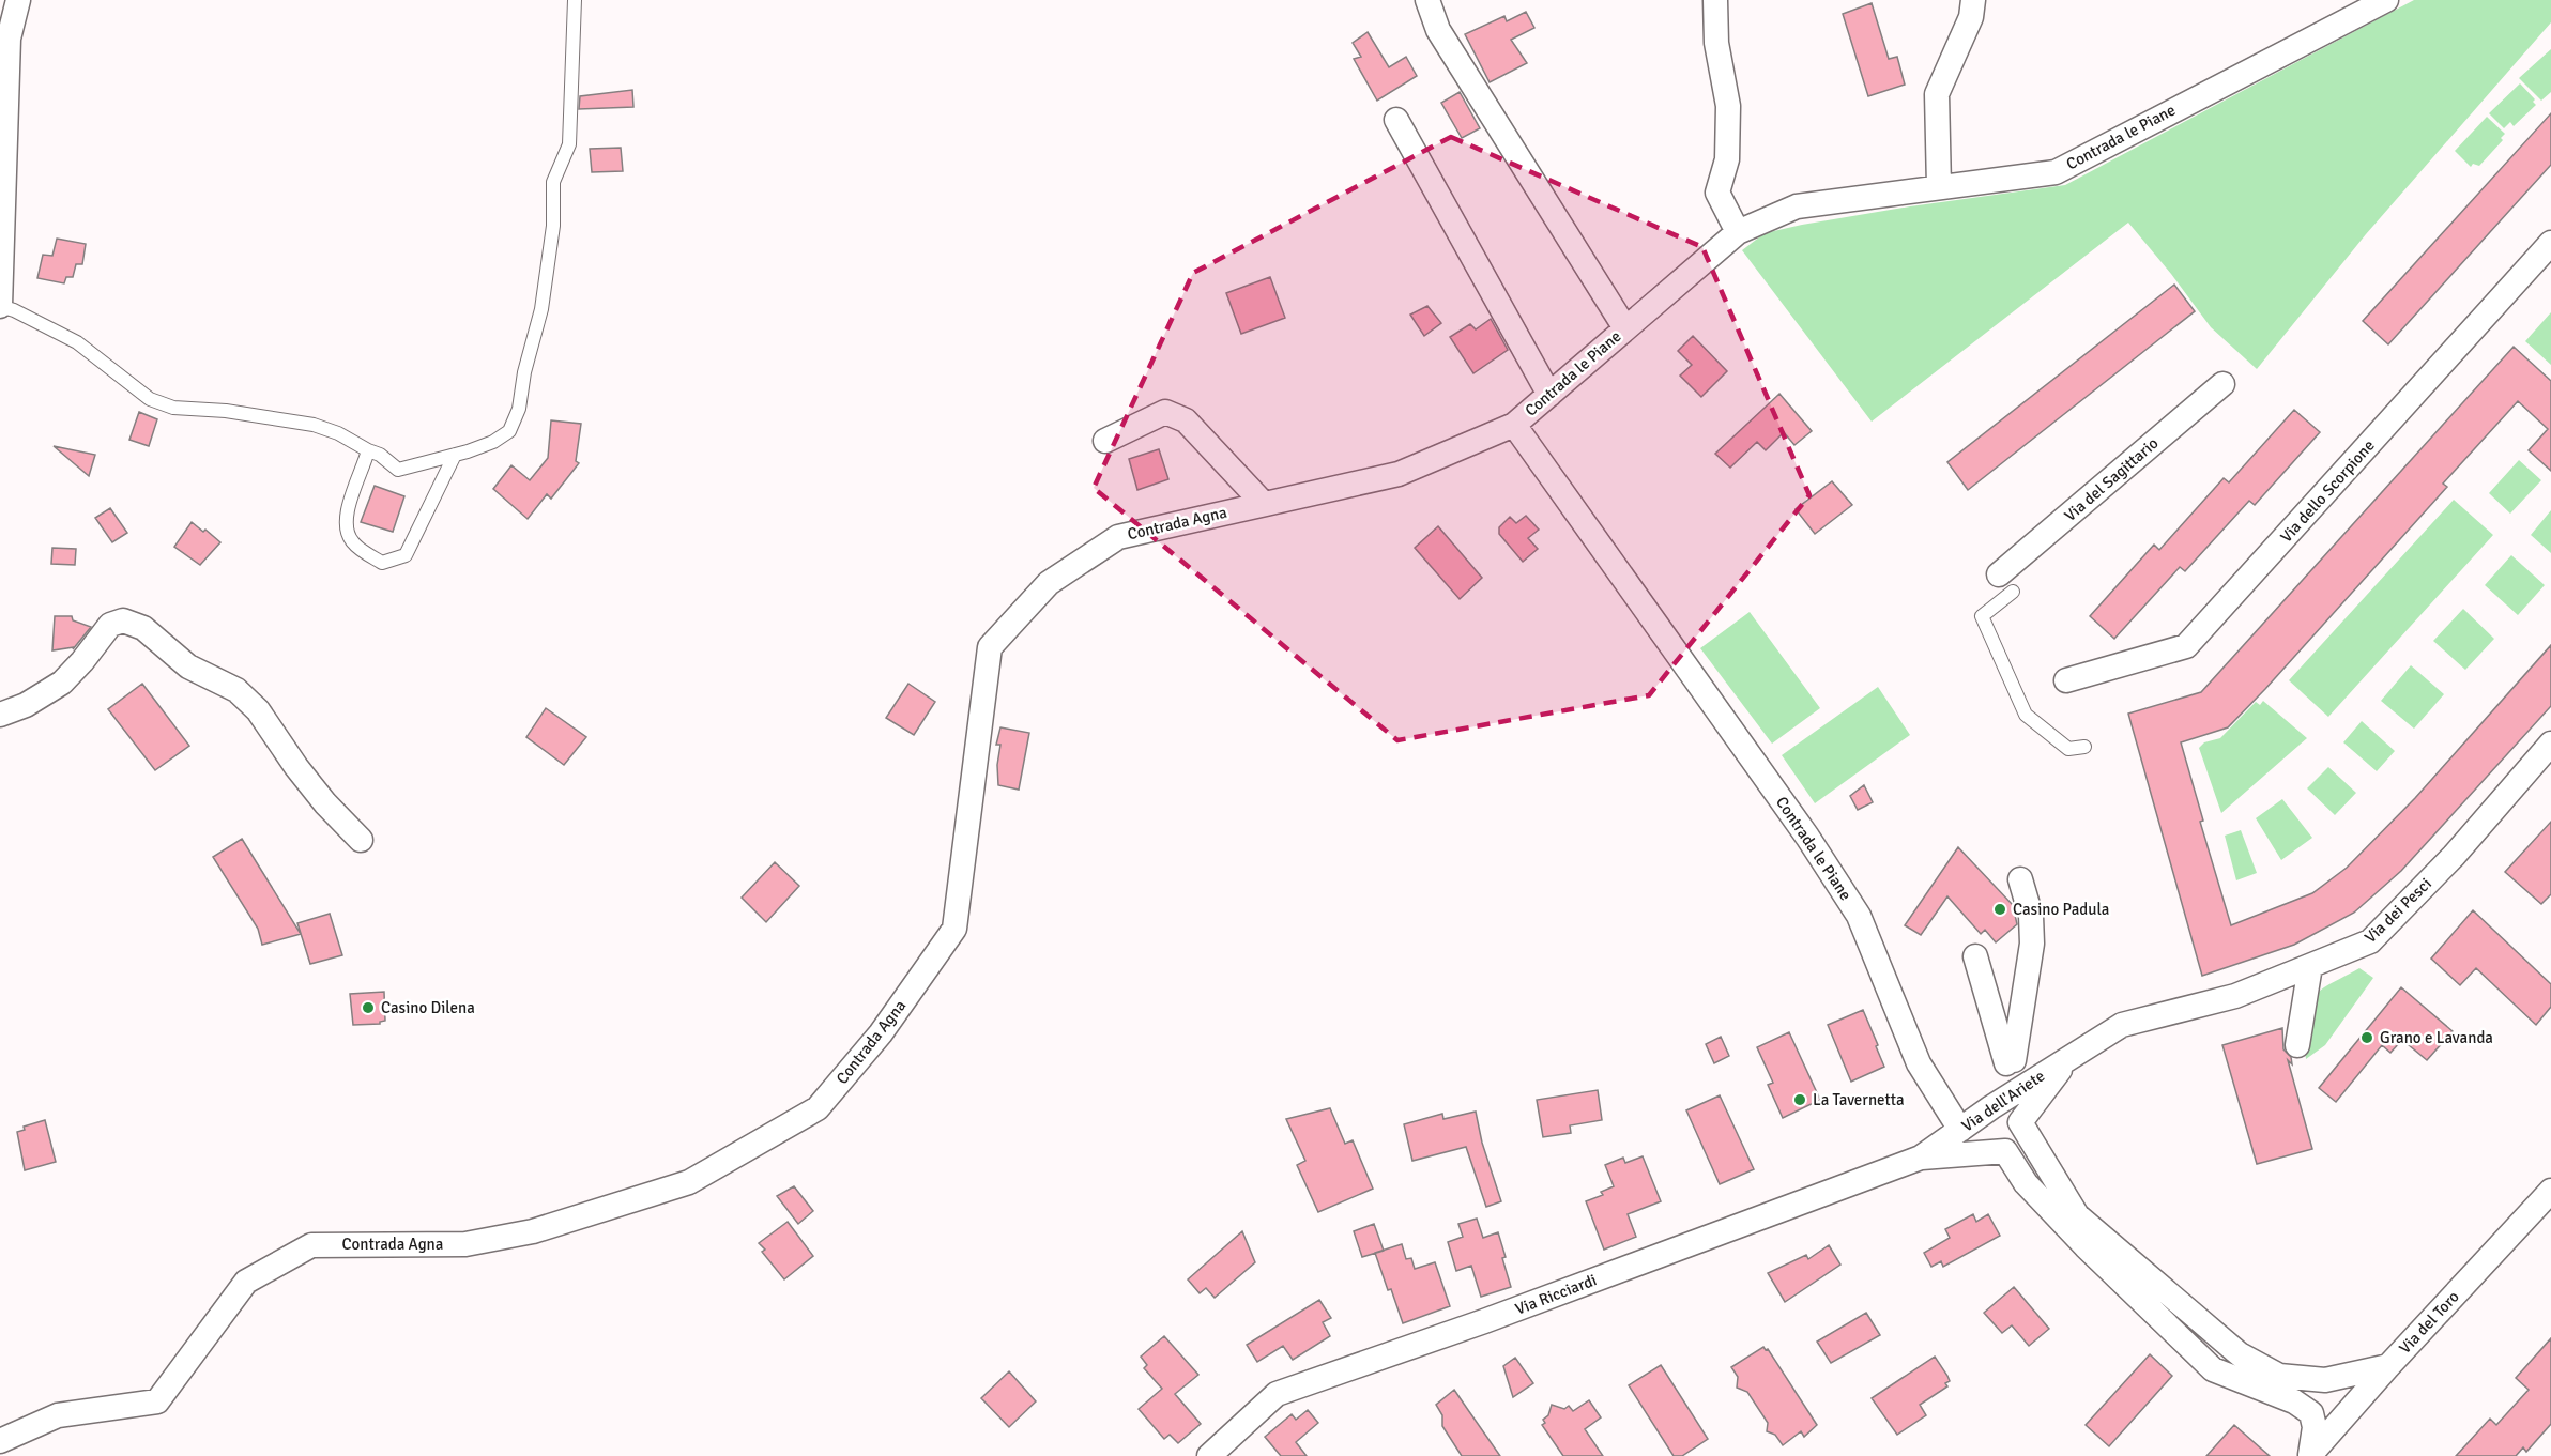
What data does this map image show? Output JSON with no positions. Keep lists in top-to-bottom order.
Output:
{
  "streets": {
    "street": [
      "Contrada le Piane",
      "Via del Sagittario",
      "Via dello Scorpione",
      "Contrada Agna",
      "Via dei Pesci",
      "Via dell'Ariete",
      "Via Ricciardi",
      "Via del Toro"
    ]
  },
  "crossings": [
    ["Contrada le Piane", "Contrada Agna"],
    ["Contrada le Piane", "Via dell'Ariete"],
    ["Via dei Pesci", "Via dell'Ariete"],
    ["Via dell'Ariete", "Via Ricciardi"],
    ["Via dell'Ariete", "Via del Toro"]
  ],
  "places": [
    "Casino Padula",
    "Casino Dilena",
    "Grano e Lavanda",
    "La Tavernetta"
  ]
}
